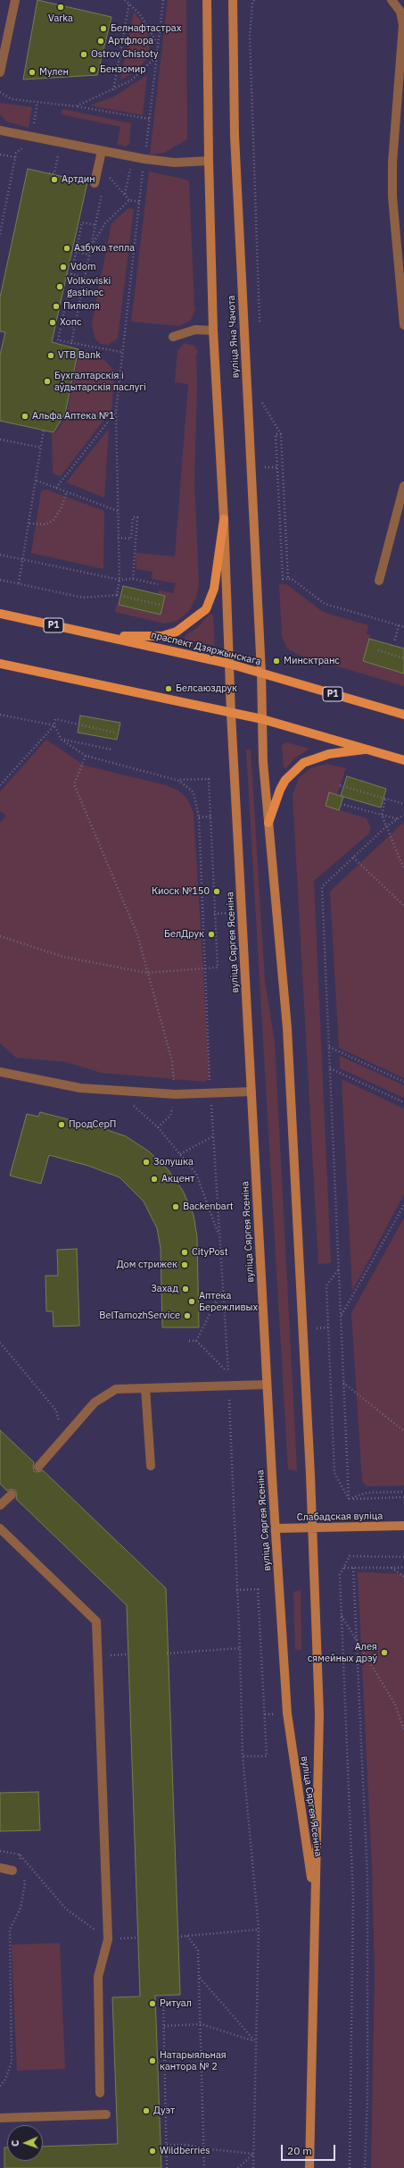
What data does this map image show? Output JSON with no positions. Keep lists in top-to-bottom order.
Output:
{
  "streets": {
    "main road": [
      "вуліца Яна Чачота",
      "Р1",
      "праспект Дзяржынскага",
      "вуліца Сяргея Ясеніна",
      "Слабадская вуліца"
    ]
  },
  "crossings": [
    ["вуліца Яна Чачота", "праспект Дзяржынскага"],
    ["вуліца Яна Чачота", "вуліца Сяргея Ясеніна"],
    ["праспект Дзяржынскага", "вуліца Сяргея Ясеніна"],
    ["вуліца Сяргея Ясеніна", "Слабадская вуліца"]
  ],
  "places": [
    "Varka",
    "Белнафтастрах",
    "Артфлора",
    "Ostrov Chistoty",
    "Бензомир",
    "Мулен",
    "Артдин",
    "Азбука тепла",
    "Vdom",
    "Volkoviski gastinec",
    "Пилюля",
    "Хопс",
    "VTB Bank",
    "Бухгалтарскія і аўдытарскія паслугі",
    "Альфа Аптека №1",
    "Минсктранс",
    "Белсаюздрук",
    "Киоск №150",
    "БелДрук",
    "ПродСерП",
    "Золушка",
    "Акцент",
    "Backenbart",
    "CityPost",
    "Дом стрижек",
    "Захад",
    "Аптека Бережливых",
    "BelTamozhService",
    "Алея сямейных дрэў",
    "Ритуал",
    "Натарыяльная кантора № 2",
    "Дуэт",
    "Wildberries"
  ],
  "scale_bar": "20 m",
  "north": "left"
}
